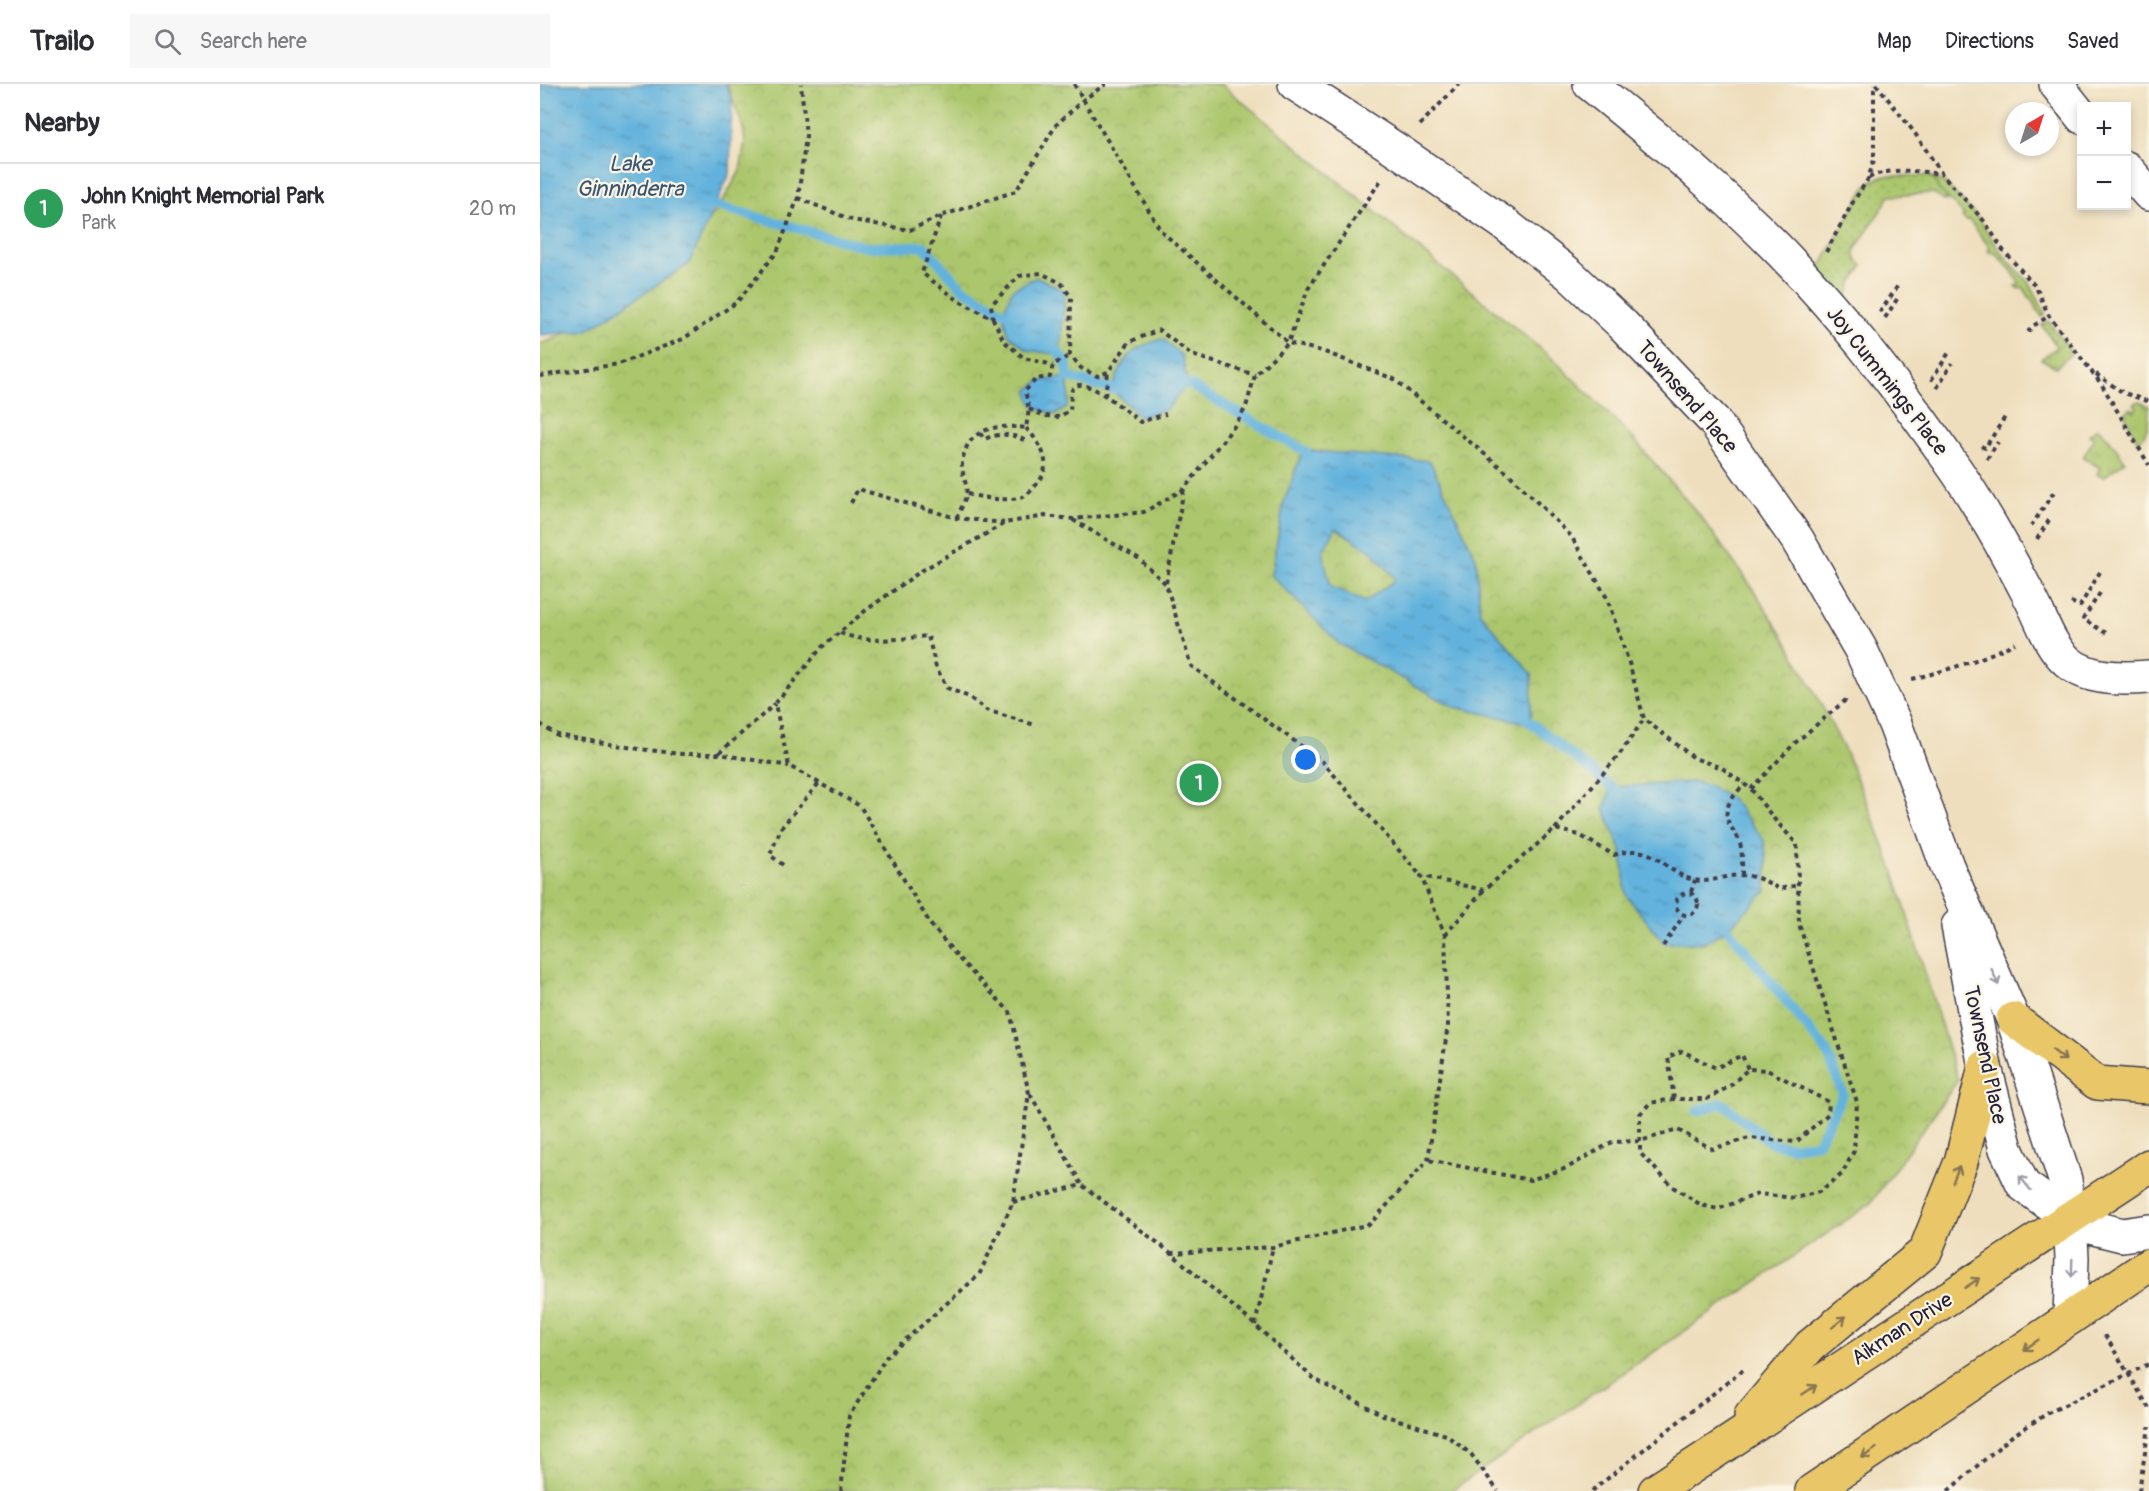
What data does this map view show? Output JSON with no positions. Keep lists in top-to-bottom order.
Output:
{
  "streets": {
    "main road": ["Aikman Drive"],
    "street": ["Joy Cummings Place", "Townsend Place"]
  },
  "crossings": [
    ["Townsend Place", "Aikman Drive"]
  ],
  "water": ["Lake Ginninderra"],
  "north": "top right",
  "page": {
    "header": "Trailo",
    "search": "Search here",
    "nav": ["Map", "Directions", "Saved"],
    "heading": "Nearby",
    "map_buttons": ["+", "−"],
    "list": [
      {
        "mark": "1",
        "name": "John Knight Memorial Park",
        "note": "Park",
        "value": "20 m"
      }
    ],
    "pins": "1"
  }
}
